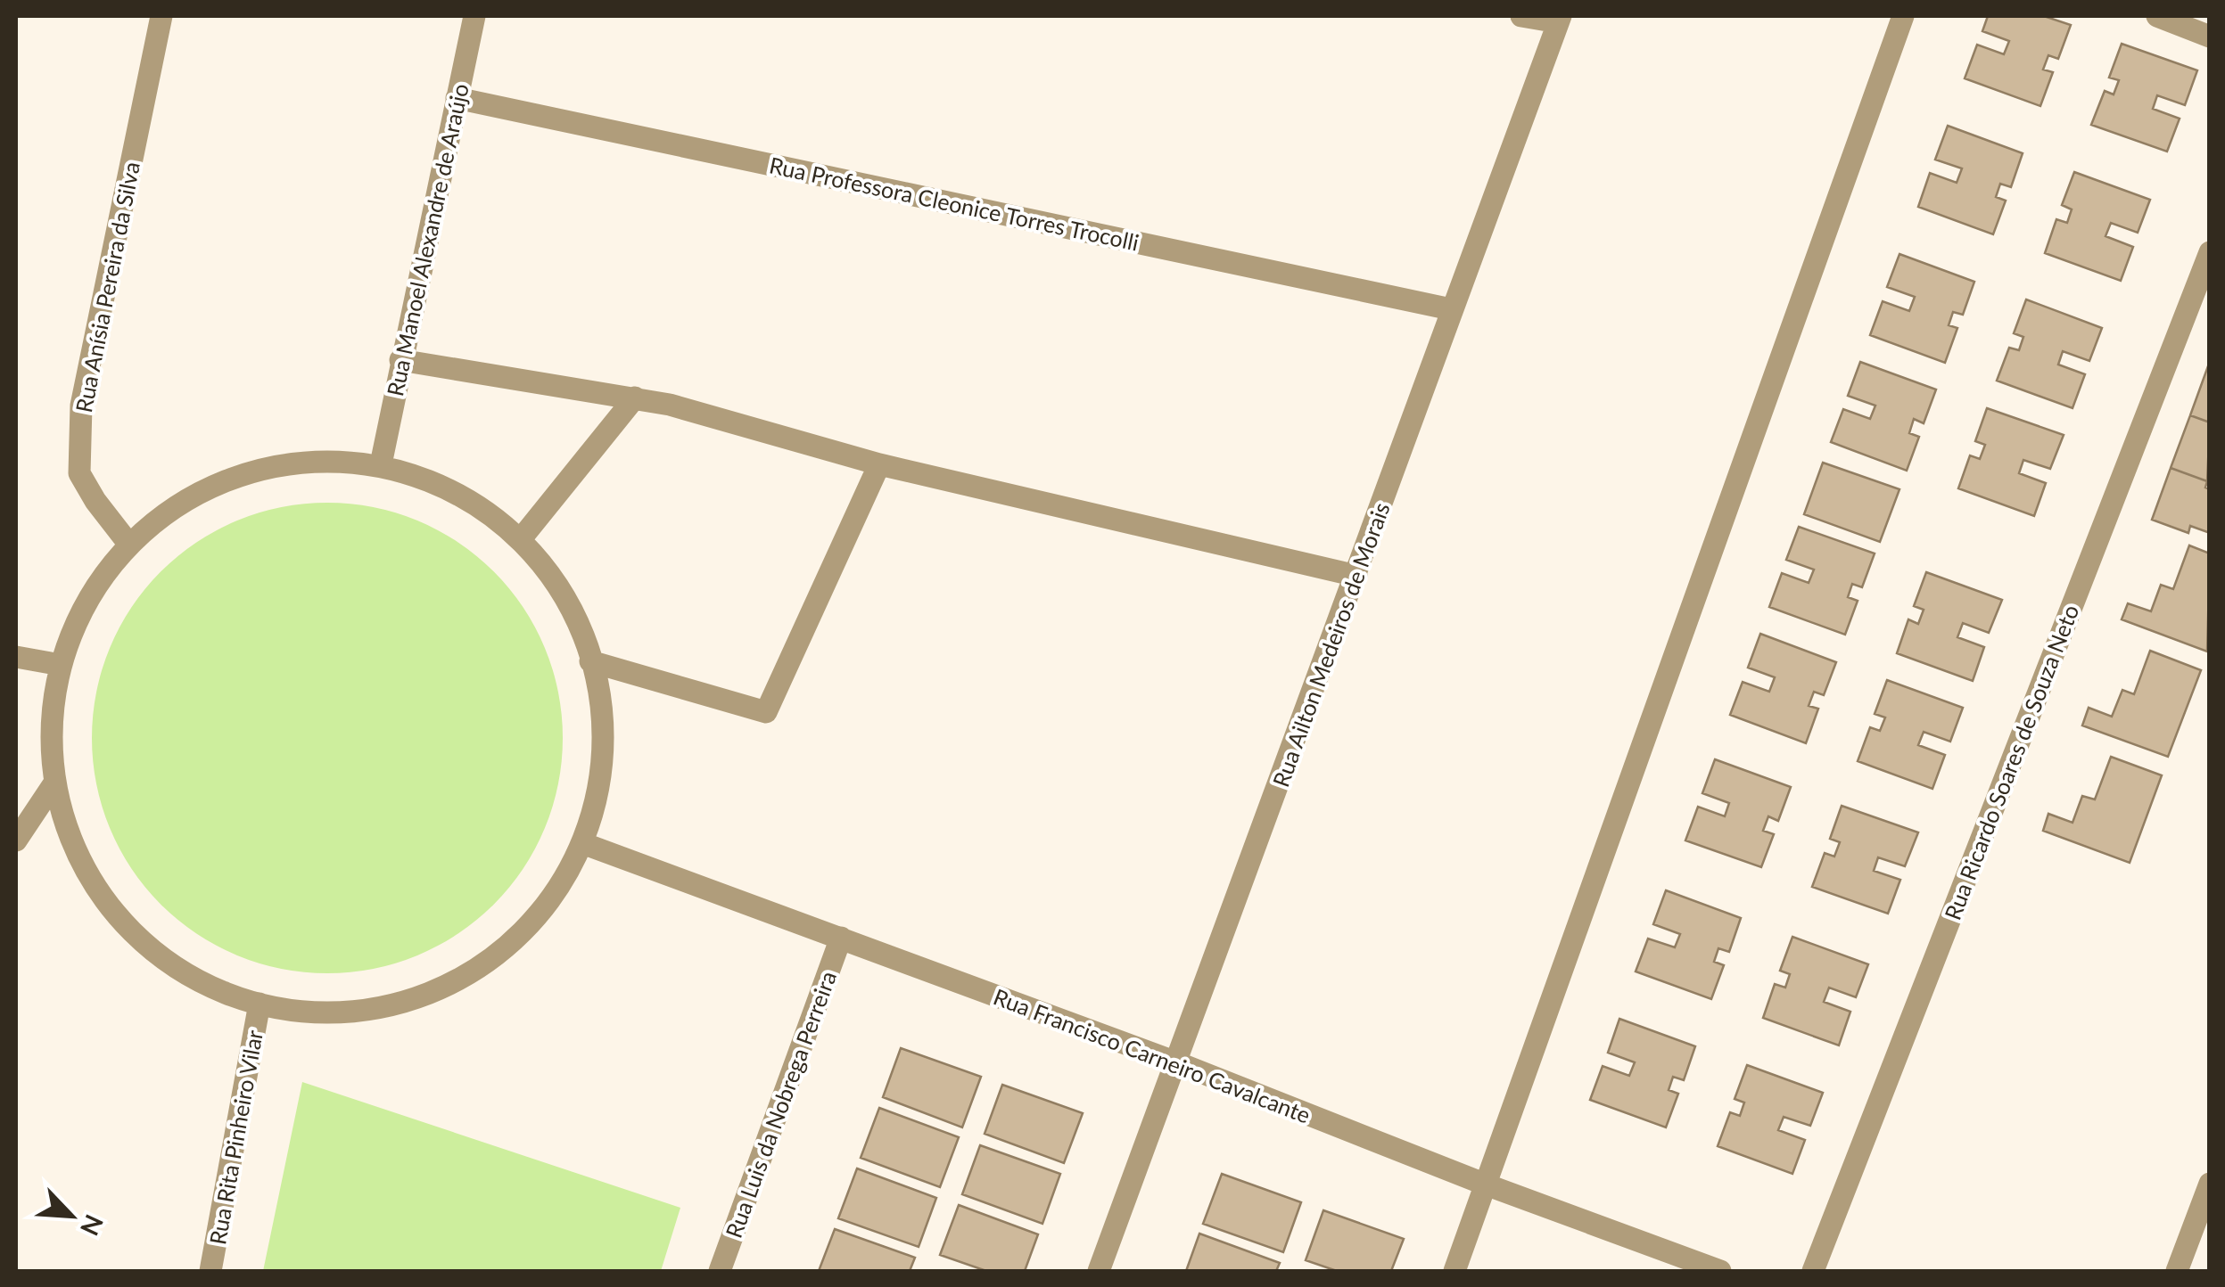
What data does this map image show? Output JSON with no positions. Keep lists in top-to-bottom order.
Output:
{
  "streets": {
    "street": [
      "Rua Professora Cleonice Torres Trocolli",
      "Rua Manoel Alexandre de Araújo",
      "Rua Anísia Pereira da Silva",
      "Rua Ailton Medeiros de Morais",
      "Rua Ricardo Soares de Souza Neto",
      "Rua Francisco Carneiro Cavalcante",
      "Rua Luis da Nobrega Perreira",
      "Rua Rita Pinheiro Vilar"
    ]
  },
  "crossings": [
    ["Rua Professora Cleonice Torres Trocolli", "Rua Manoel Alexandre de Araújo"],
    ["Rua Professora Cleonice Torres Trocolli", "Rua Ailton Medeiros de Morais"],
    ["Rua Ailton Medeiros de Morais", "Rua Francisco Carneiro Cavalcante"],
    ["Rua Francisco Carneiro Cavalcante", "Rua Luis da Nobrega Perreira"]
  ],
  "north": "bottom right"
}
